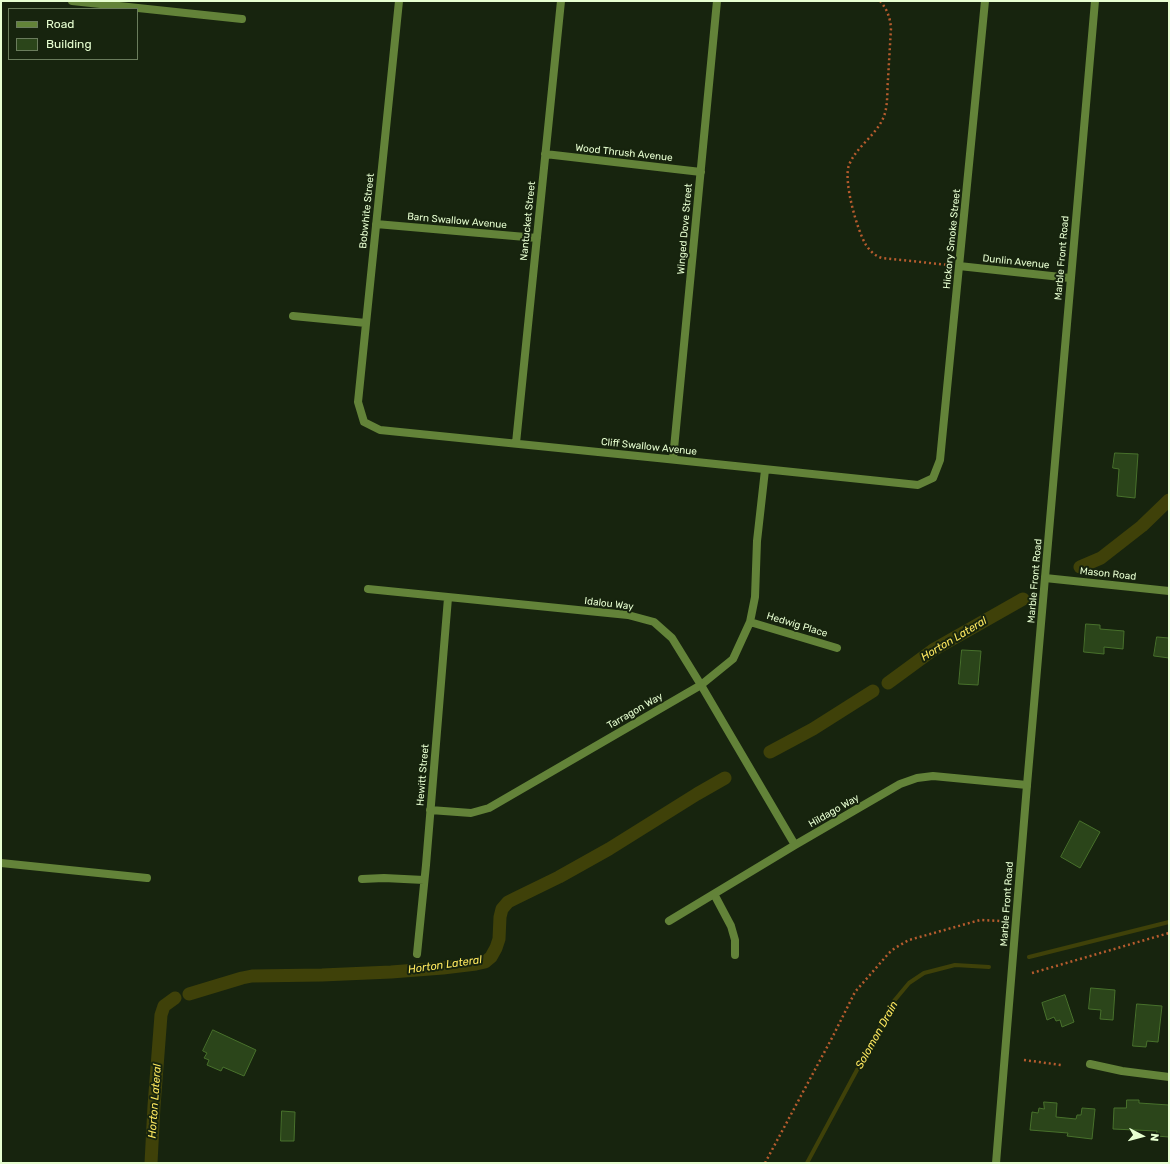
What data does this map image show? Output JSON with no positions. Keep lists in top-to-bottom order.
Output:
{
  "streets": {
    "street": [
      "Wood Thrush Avenue",
      "Bobwhite Street",
      "Barn Swallow Avenue",
      "Nantucket Street",
      "Winged Dove Street",
      "Hickory Smoke Street",
      "Marble Front Road",
      "Dunlin Avenue",
      "Cliff Swallow Avenue",
      "Mason Road",
      "Idalou Way",
      "Hedwig Place",
      "Tarragon Way",
      "Hewitt Street",
      "Hildago Way"
    ]
  },
  "crossings": [
    ["Wood Thrush Avenue", "Nantucket Street"],
    ["Wood Thrush Avenue", "Winged Dove Street"],
    ["Bobwhite Street", "Barn Swallow Avenue"],
    ["Bobwhite Street", "Cliff Swallow Avenue"],
    ["Barn Swallow Avenue", "Nantucket Street"],
    ["Nantucket Street", "Cliff Swallow Avenue"],
    ["Winged Dove Street", "Cliff Swallow Avenue"],
    ["Hickory Smoke Street", "Dunlin Avenue"],
    ["Hickory Smoke Street", "Cliff Swallow Avenue"],
    ["Marble Front Road", "Dunlin Avenue"],
    ["Marble Front Road", "Mason Road"],
    ["Marble Front Road", "Hildago Way"],
    ["Cliff Swallow Avenue", "Tarragon Way"],
    ["Idalou Way", "Tarragon Way"],
    ["Idalou Way", "Hewitt Street"],
    ["Idalou Way", "Hildago Way"],
    ["Hedwig Place", "Tarragon Way"],
    ["Tarragon Way", "Hewitt Street"]
  ],
  "water": ["Horton Lateral", "Solomon Drain"],
  "legend": ["Road", "Building"],
  "north": "right"
}
